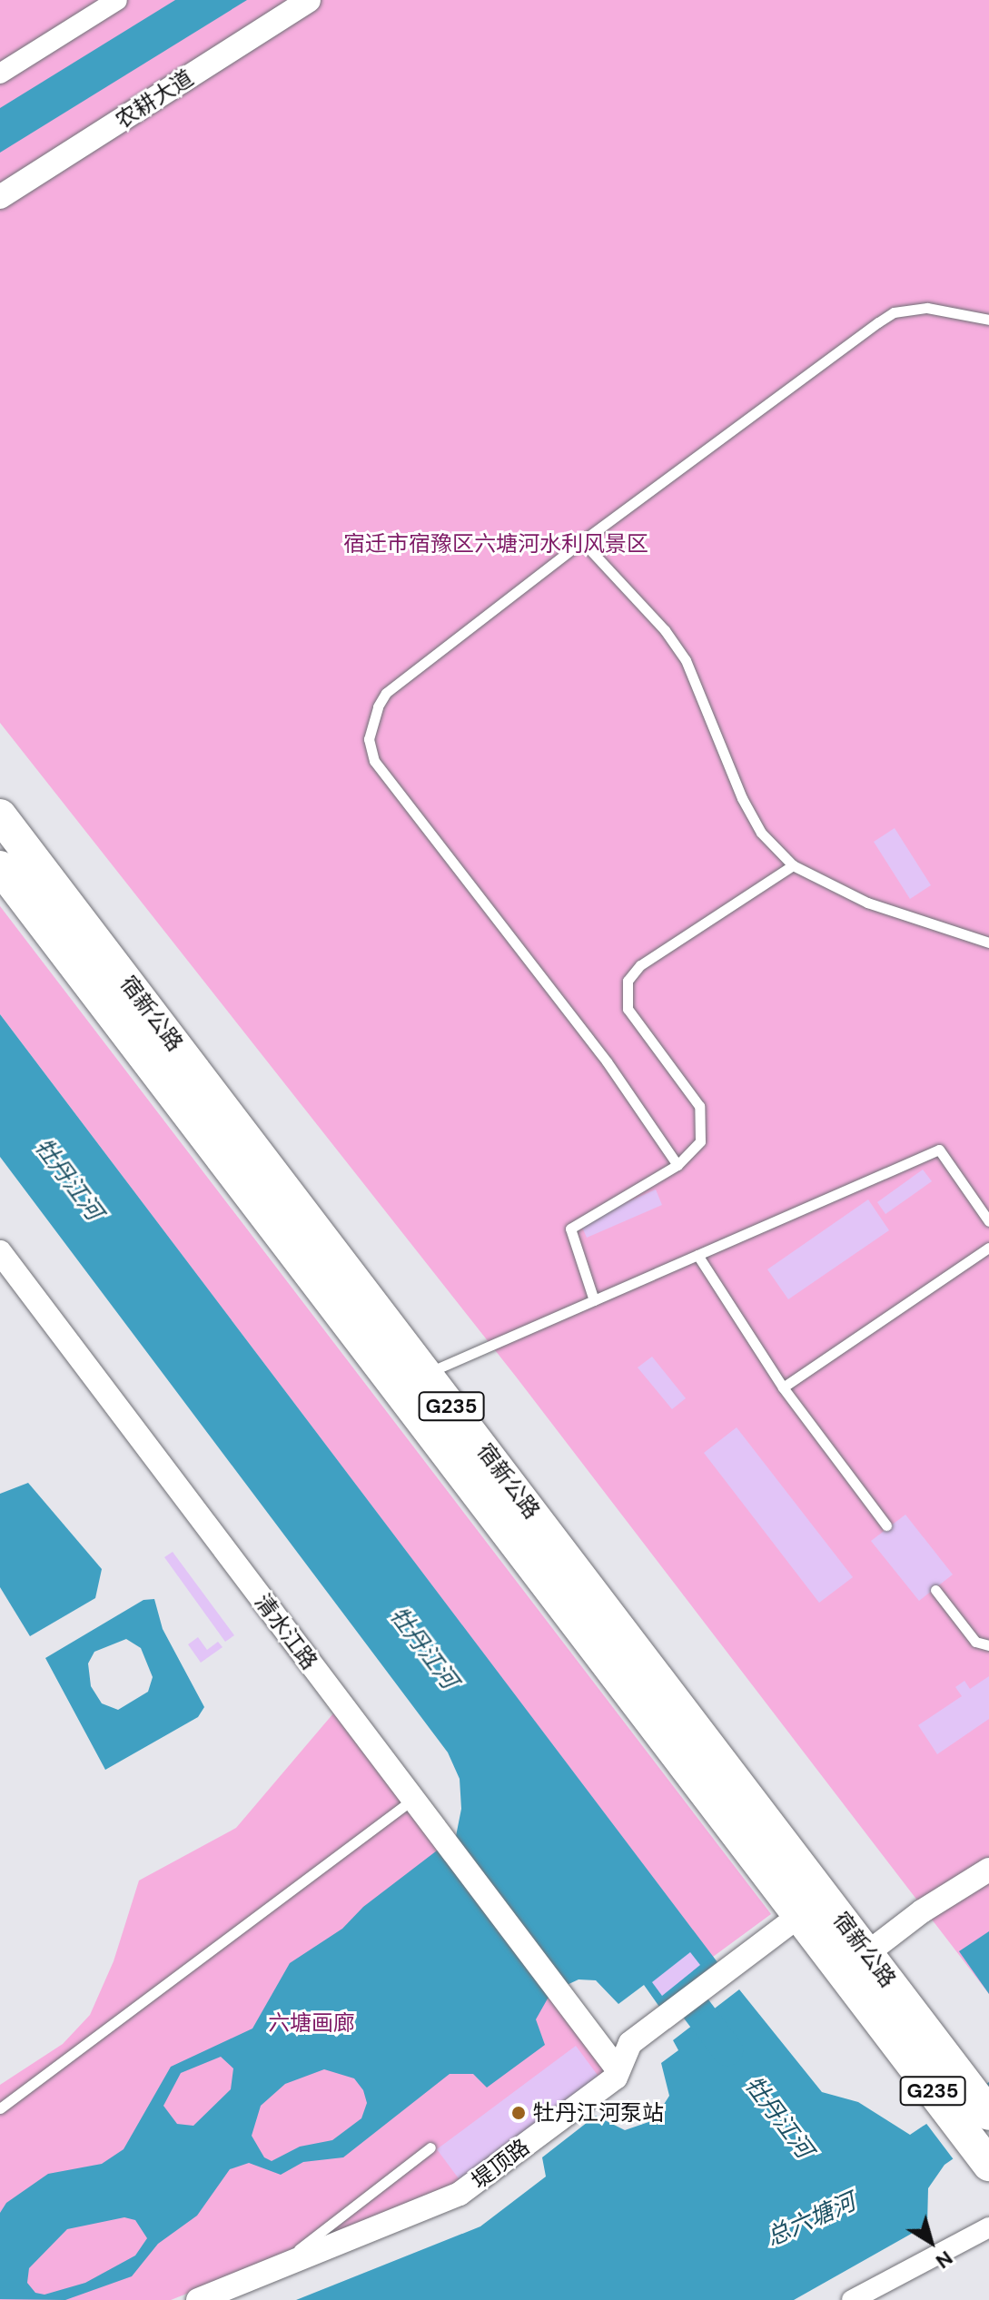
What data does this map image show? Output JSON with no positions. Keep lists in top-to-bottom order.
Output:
{
  "streets": {
    "highway": ["宿新公路", "G235"],
    "street": ["农耕大道", "清水江路", "堤顶路"]
  },
  "crossings": [
    ["清水江路", "堤顶路"]
  ],
  "water": ["牡丹江河", "总六塘河"],
  "parks": ["宿迁市宿豫区六塘河水利风景区", "六塘画廊"],
  "places": ["牡丹江河泵站"],
  "north": "bottom right"
}
